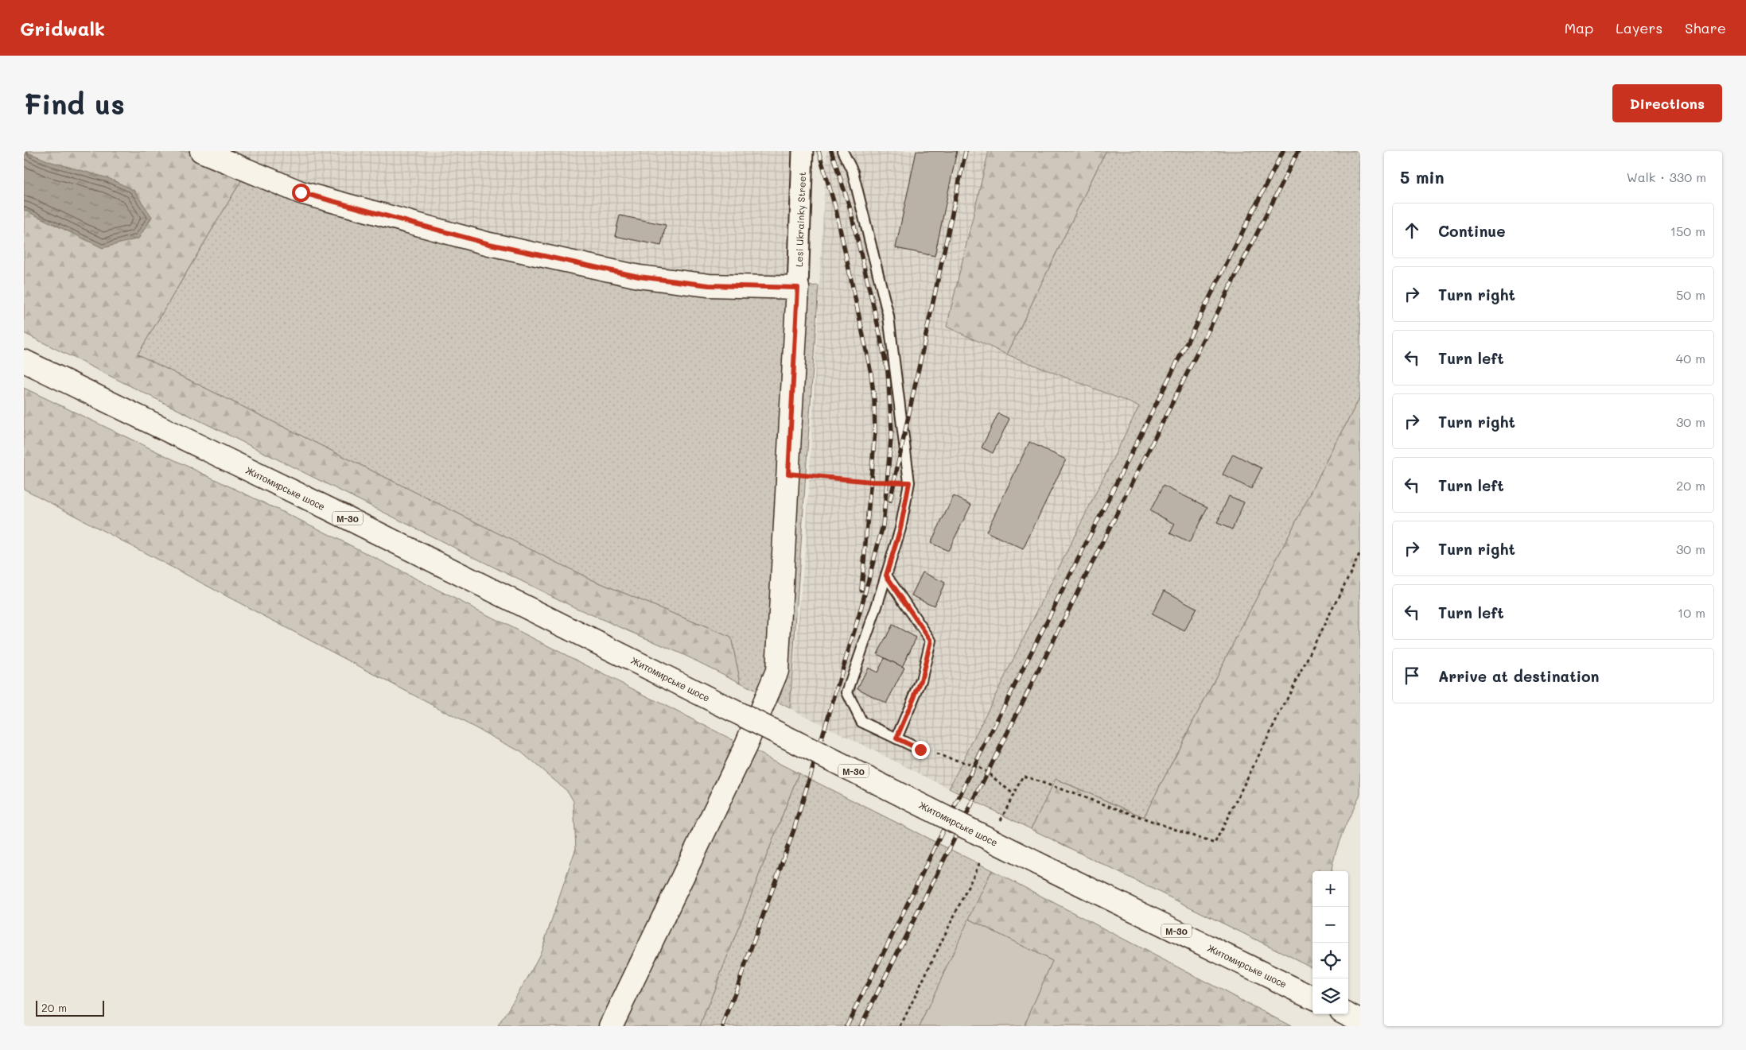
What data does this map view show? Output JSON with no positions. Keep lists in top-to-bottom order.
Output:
{
  "streets": {
    "main road": ["Житомирське шосе", "М-30"],
    "street": ["Lesi Ukrainky Street"]
  },
  "scale_bar": "20 m",
  "page": {
    "header": "Gridwalk",
    "nav": ["Map", "Layers", "Share"],
    "buttons": "Directions",
    "title": "Find us",
    "heading": ["5 min", "Walk · 330 m"],
    "list": [
      ["Continue", "150 m"],
      ["Turn right", "50 m"],
      ["Turn left", "40 m"],
      ["Turn right", "30 m"],
      ["Turn left", "20 m"],
      ["Turn right", "30 m"],
      ["Turn left", "10 m"],
      "Arrive at destination"
    ],
    "map_buttons": ["+", "−"],
    "scale": "20 m"
  }
}
